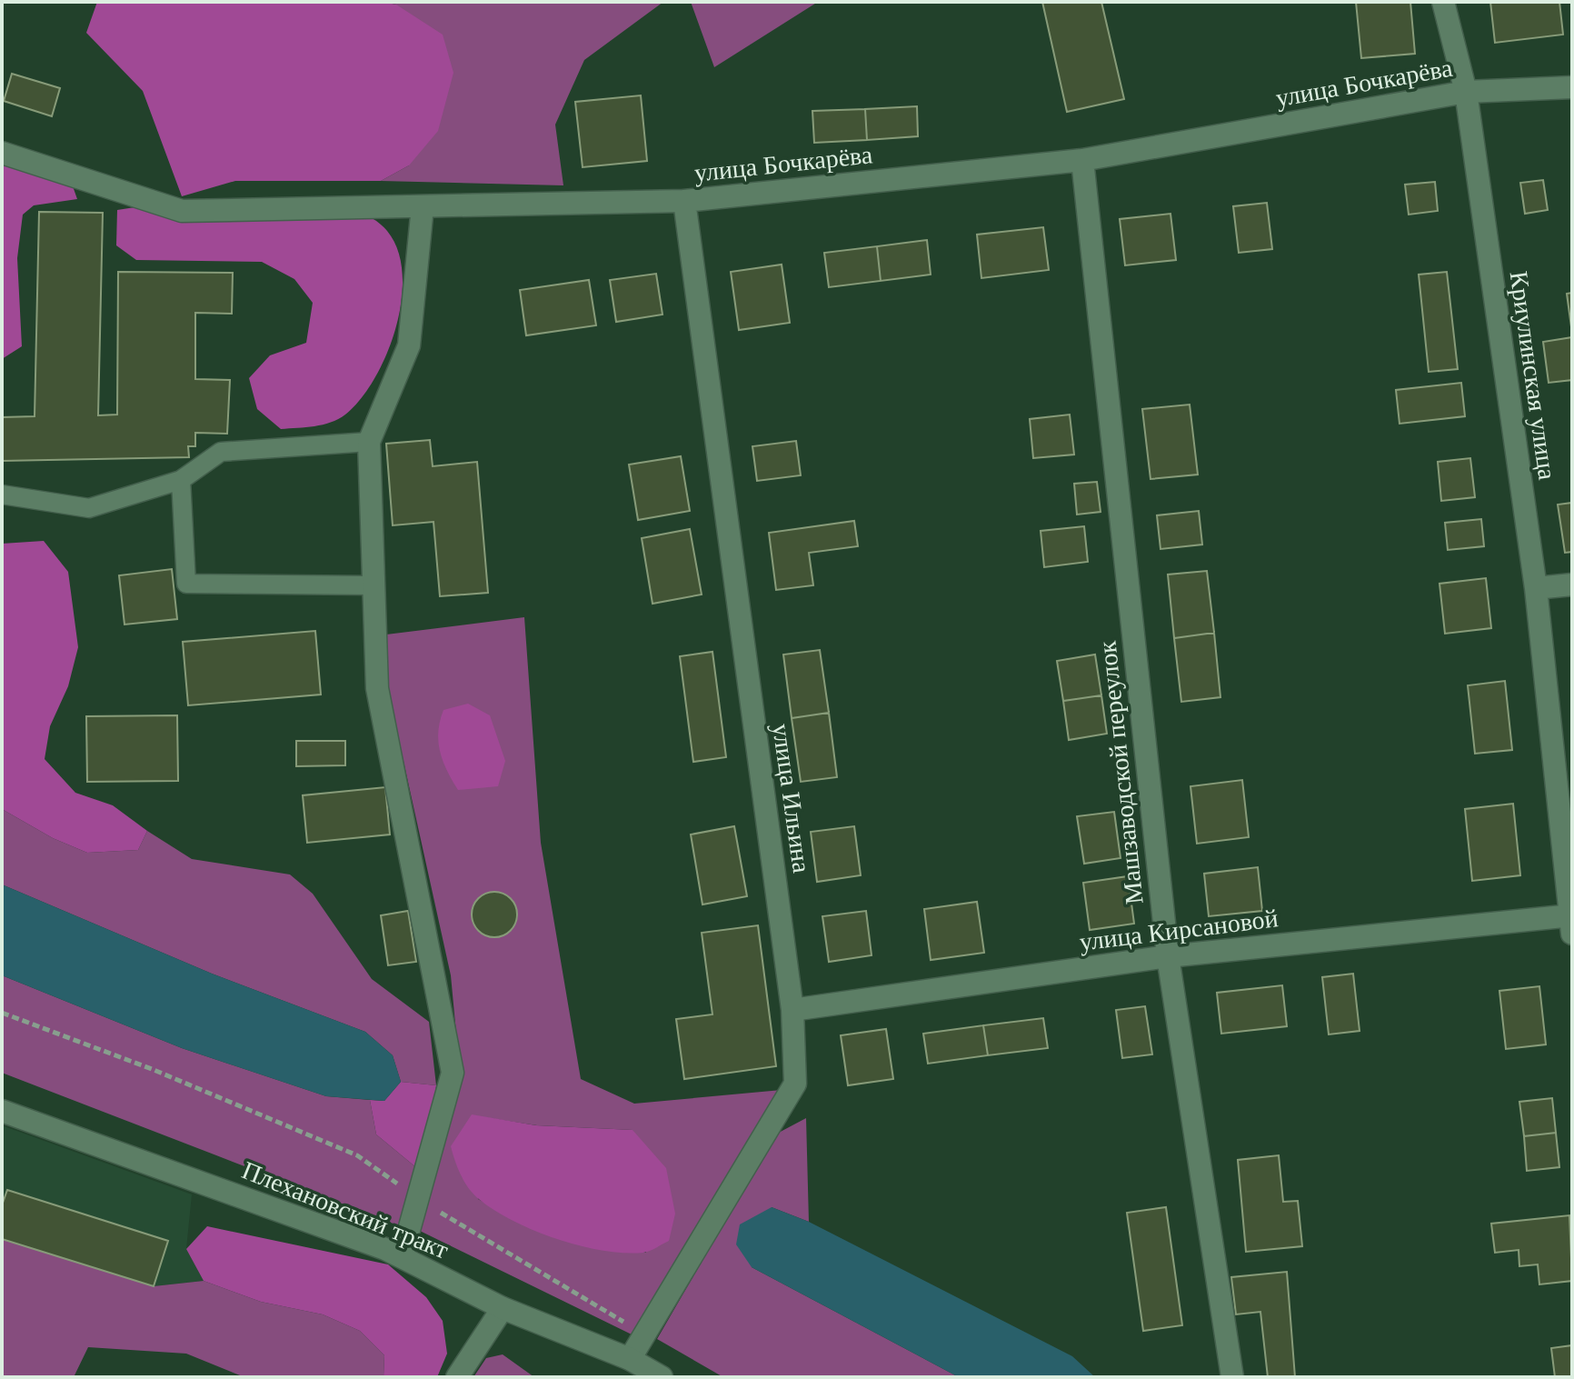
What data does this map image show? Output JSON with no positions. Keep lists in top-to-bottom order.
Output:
{
  "streets": {
    "street": [
      "улица Бочкарёва",
      "Криулинская улица",
      "Машзаводской переулок",
      "улица Ильина",
      "улица Кирсановой",
      "Плехановский тракт"
    ]
  },
  "crossings": [
    ["улица Бочкарёва", "Криулинская улица"],
    ["улица Бочкарёва", "Машзаводской переулок"],
    ["улица Бочкарёва", "улица Ильина"],
    ["Криулинская улица", "улица Кирсановой"],
    ["Машзаводской переулок", "улица Кирсановой"],
    ["улица Ильина", "улица Кирсановой"],
    ["улица Ильина", "Плехановский тракт"]
  ]
}
